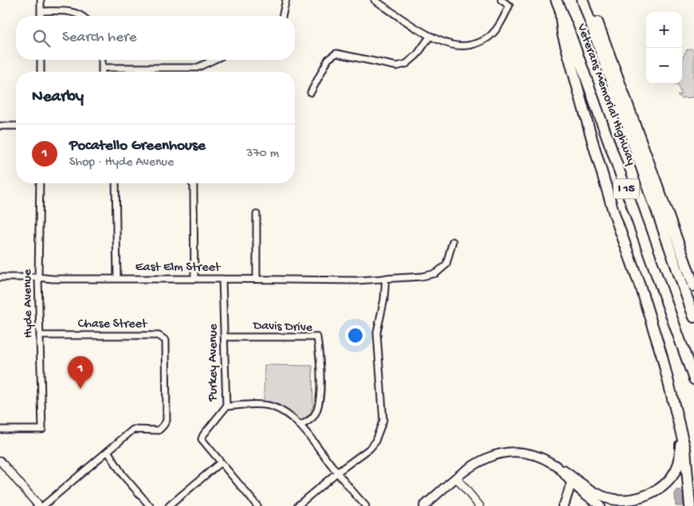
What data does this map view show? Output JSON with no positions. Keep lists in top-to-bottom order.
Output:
{
  "streets": {
    "highway": ["Veterans Memorial Highway", "I 15"],
    "street": [
      "East Elm Street",
      "Hyde Avenue",
      "Chase Street",
      "Davis Drive",
      "Purkey Avenue"
    ]
  },
  "crossings": [
    ["East Elm Street", "Hyde Avenue"],
    ["East Elm Street", "Purkey Avenue"],
    ["Hyde Avenue", "Chase Street"],
    ["Davis Drive", "Purkey Avenue"]
  ],
  "page": {
    "map_buttons": ["+", "−"],
    "search": "Search here",
    "heading": "Nearby",
    "list": [
      {
        "mark": "1",
        "name": "Pocatello Greenhouse",
        "note": "Shop · Hyde Avenue",
        "value": "370 m"
      }
    ],
    "pins": "1"
  }
}
